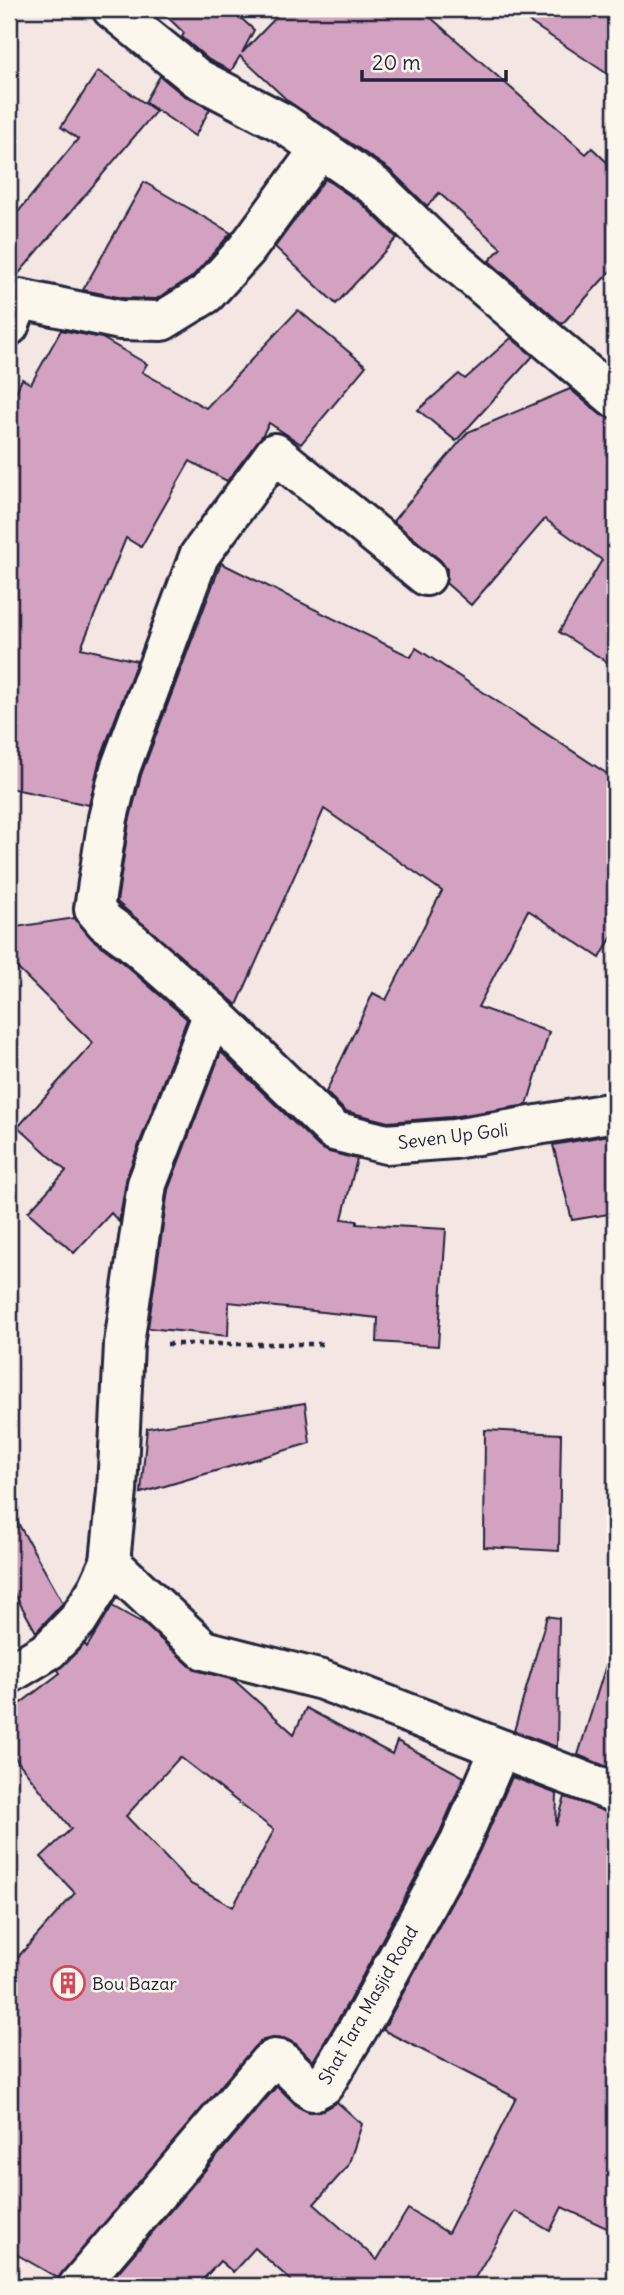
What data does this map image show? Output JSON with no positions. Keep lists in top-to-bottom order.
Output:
{
  "streets": {
    "street": ["Seven Up Goli", "Shat Tara Masjid Road"]
  },
  "places": {
    "building": ["Bou Bazar"]
  },
  "scale_bar": "20 m"
}
